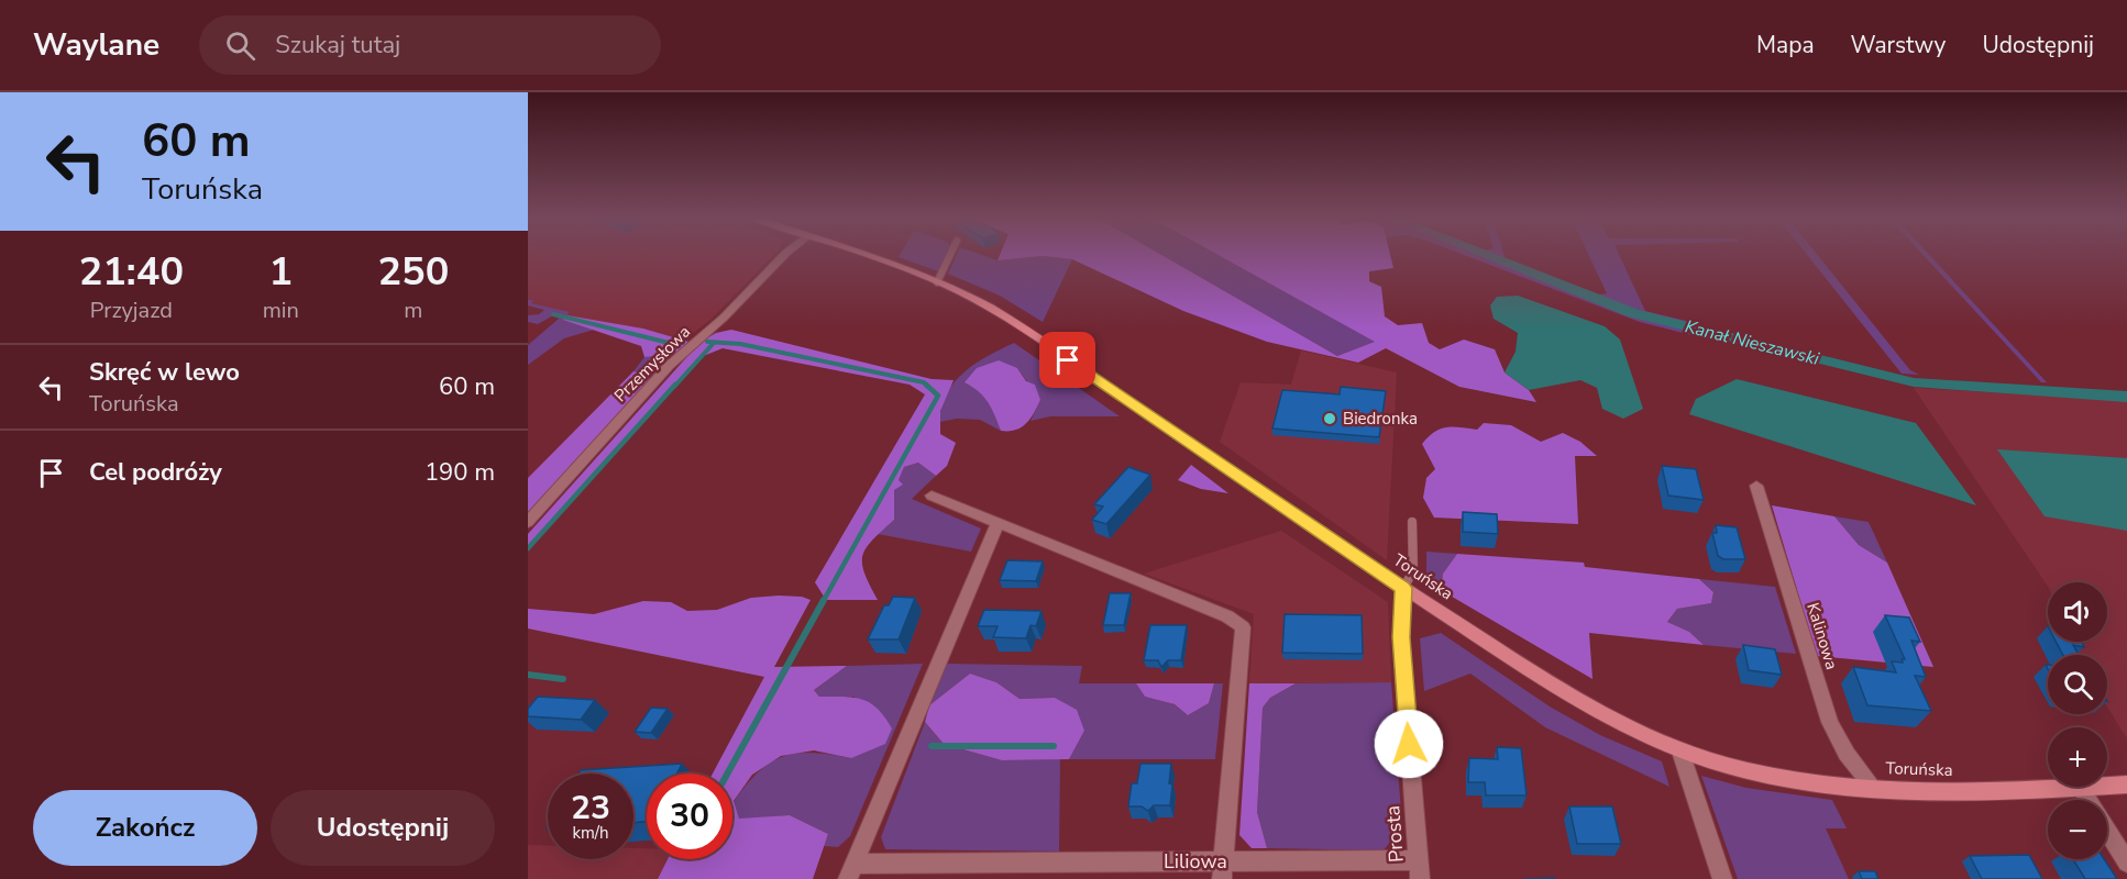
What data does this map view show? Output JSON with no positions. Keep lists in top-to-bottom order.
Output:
{
  "streets": {
    "main road": ["Toruńska"],
    "street": [
      "Przemysłowa",
      "Kalinowa",
      "Prosta",
      "Liliowa"
    ]
  },
  "crossings": [
    ["Toruńska", "Kalinowa"],
    ["Toruńska", "Prosta"],
    ["Prosta", "Liliowa"]
  ],
  "water": ["Kanał Nieszawski"],
  "places": ["Biedronka"],
  "page": {
    "header": "Waylane",
    "search": "Szukaj tutaj",
    "nav": ["Mapa", "Warstwy", "Udostępnij"],
    "turn": ["60 m", "Toruńska"],
    "eta": [
      "21:40",
      "Przyjazd",
      "1",
      "min",
      "250",
      "m"
    ],
    "list": [
      {
        "name": "Skręć w lewo",
        "note": "Toruńska",
        "value": "60 m"
      },
      {
        "name": "Cel podróży",
        "value": "190 m"
      }
    ],
    "map_buttons": ["+", "−"],
    "speed": "23 km/h",
    "limit": "30",
    "buttons": ["Zakończ", "Udostępnij"]
  }
}
